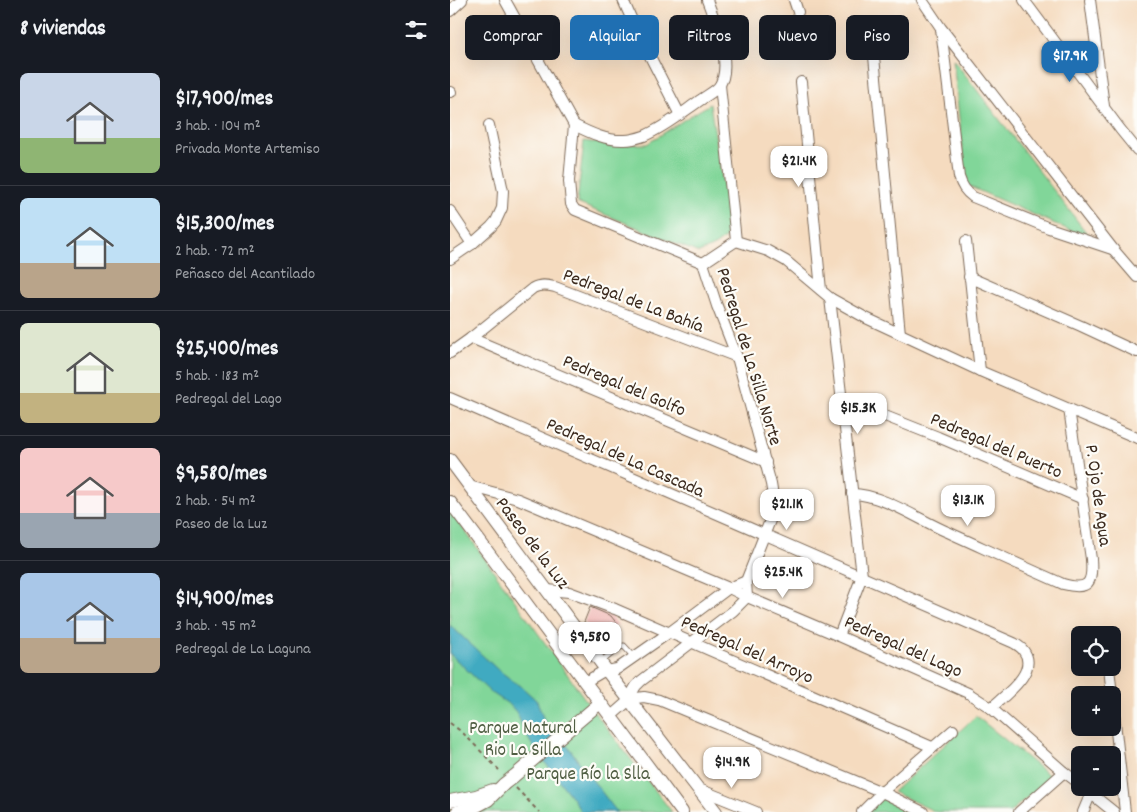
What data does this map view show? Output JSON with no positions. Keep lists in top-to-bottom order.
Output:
{
  "streets": {
    "street": [
      "Pedregal de La Bahía",
      "Pedregal de La Silla Norte",
      "Pedregal del Golfo",
      "Pedregal del Puerto",
      "Pedregal de La Cascada",
      "P. Ojo de Agua",
      "Paseo de la Luz",
      "Pedregal del Lago",
      "Pedregal del Arroyo"
    ]
  },
  "crossings": [
    ["Pedregal de La Bahía", "Pedregal de La Silla Norte"],
    ["Pedregal de La Bahía", "Pedregal del Golfo"],
    ["Pedregal de La Silla Norte", "Pedregal del Golfo"],
    ["Pedregal de La Silla Norte", "Pedregal de La Cascada"],
    ["Pedregal de La Silla Norte", "P. Ojo de Agua"],
    ["Pedregal de La Silla Norte", "Pedregal del Lago"],
    ["Pedregal del Puerto", "P. Ojo de Agua"],
    ["Pedregal de La Cascada", "Pedregal del Lago"],
    ["Paseo de la Luz", "Pedregal del Lago"],
    ["Paseo de la Luz", "Pedregal del Arroyo"]
  ],
  "parks": ["Parque Natural Rio La Silla", "Parque Río la Slla"],
  "page": {
    "heading": "8 viviendas",
    "chip": [
      "Comprar",
      "Alquilar",
      "Filtros",
      "Nuevo",
      "Piso"
    ],
    "price": [
      "$17.9K",
      "$21.4K",
      "$15.3K",
      "$13.1K",
      "$21.1K",
      "$25.4K",
      "$9,580",
      "$14.9K"
    ],
    "list": [
      {
        "name": "$17,900/mes",
        "note": "3 hab. · 104 m² · Privada Monte Artemiso"
      },
      {
        "name": "$15,300/mes",
        "note": "2 hab. · 72 m² · Peñasco del Acantilado"
      },
      {
        "name": "$25,400/mes",
        "note": "5 hab. · 183 m² · Pedregal del Lago"
      },
      {
        "name": "$9,580/mes",
        "note": "2 hab. · 54 m² · Paseo de la Luz"
      },
      {
        "name": "$14,900/mes",
        "note": "3 hab. · 95 m² · Pedregal de La Laguna"
      }
    ],
    "map_buttons": ["+", "−"]
  }
}
